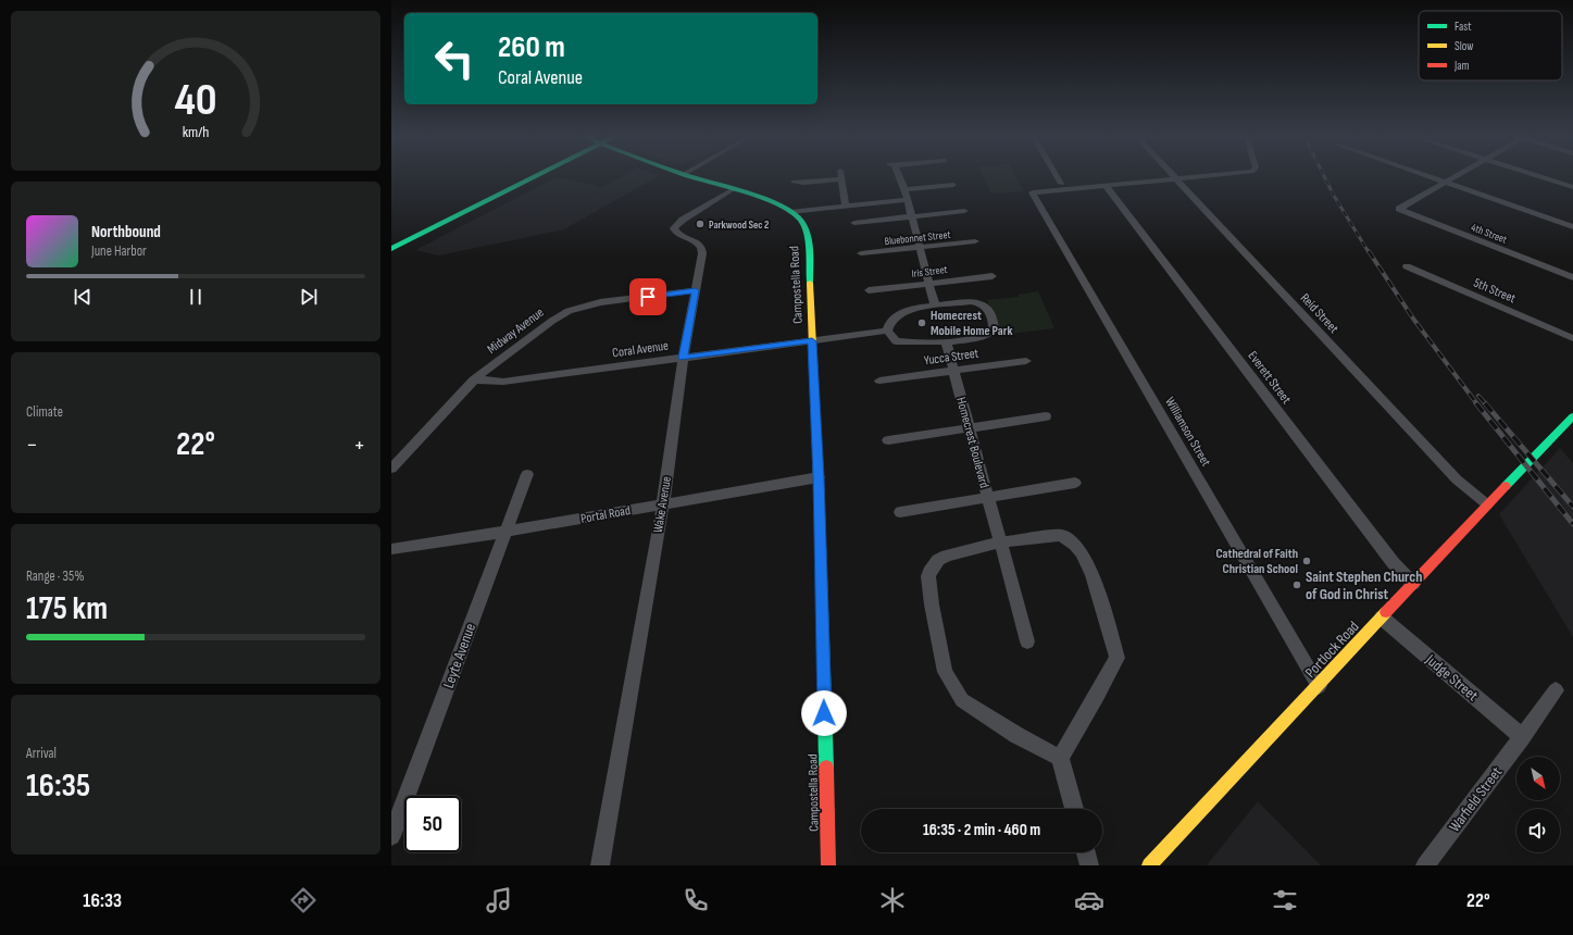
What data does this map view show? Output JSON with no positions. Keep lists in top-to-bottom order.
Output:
{
  "streets": {
    "main road": ["Campostella Road", "Portlock Road"],
    "street": [
      "4th Street",
      "Bluebonnet Street",
      "Iris Street",
      "5th Street",
      "Reid Street",
      "Midway Avenue",
      "Coral Avenue",
      "Yucca Street",
      "Everett Street",
      "Williamson Street",
      "Homecrest Boulevard",
      "Wake Avenue",
      "Portal Road",
      "Leyte Avenue",
      "Judge Street",
      "Warfield Street"
    ]
  },
  "crossings": [
    ["Campostella Road", "Coral Avenue"],
    ["Campostella Road", "Wake Avenue"],
    ["Campostella Road", "Portal Road"],
    ["Reid Street", "Portlock Road"],
    ["Midway Avenue", "Coral Avenue"],
    ["Midway Avenue", "Wake Avenue"],
    ["Coral Avenue", "Wake Avenue"],
    ["Yucca Street", "Homecrest Boulevard"],
    ["Everett Street", "Williamson Street"],
    ["Everett Street", "Portlock Road"],
    ["Williamson Street", "Portlock Road"],
    ["Wake Avenue", "Portal Road"],
    ["Portal Road", "Leyte Avenue"],
    ["Portlock Road", "Judge Street"],
    ["Judge Street", "Warfield Street"]
  ],
  "places": [
    "Parkwood Sec 2",
    "Homecrest Mobile Home Park",
    "Cathedral of Faith Christian School",
    "Saint Stephen Church of God in Christ"
  ],
  "legend": ["Fast", "Slow", "Jam"],
  "north": "bottom right",
  "page": {
    "turn": ["260 m", "Coral Avenue"],
    "song": ["Northbound", "June Harbor"],
    "tile": [
      "Climate",
      ["Range · 35%", "175 km"],
      ["Arrival", "16:35"]
    ],
    "heat": ["−", "22°", "+"],
    "limit": "50",
    "trip": "16:35 · 2 min · 460 m",
    "tabs": ["16:33", "22°"],
    "gauge": ["40", "km/h"]
  }
}
